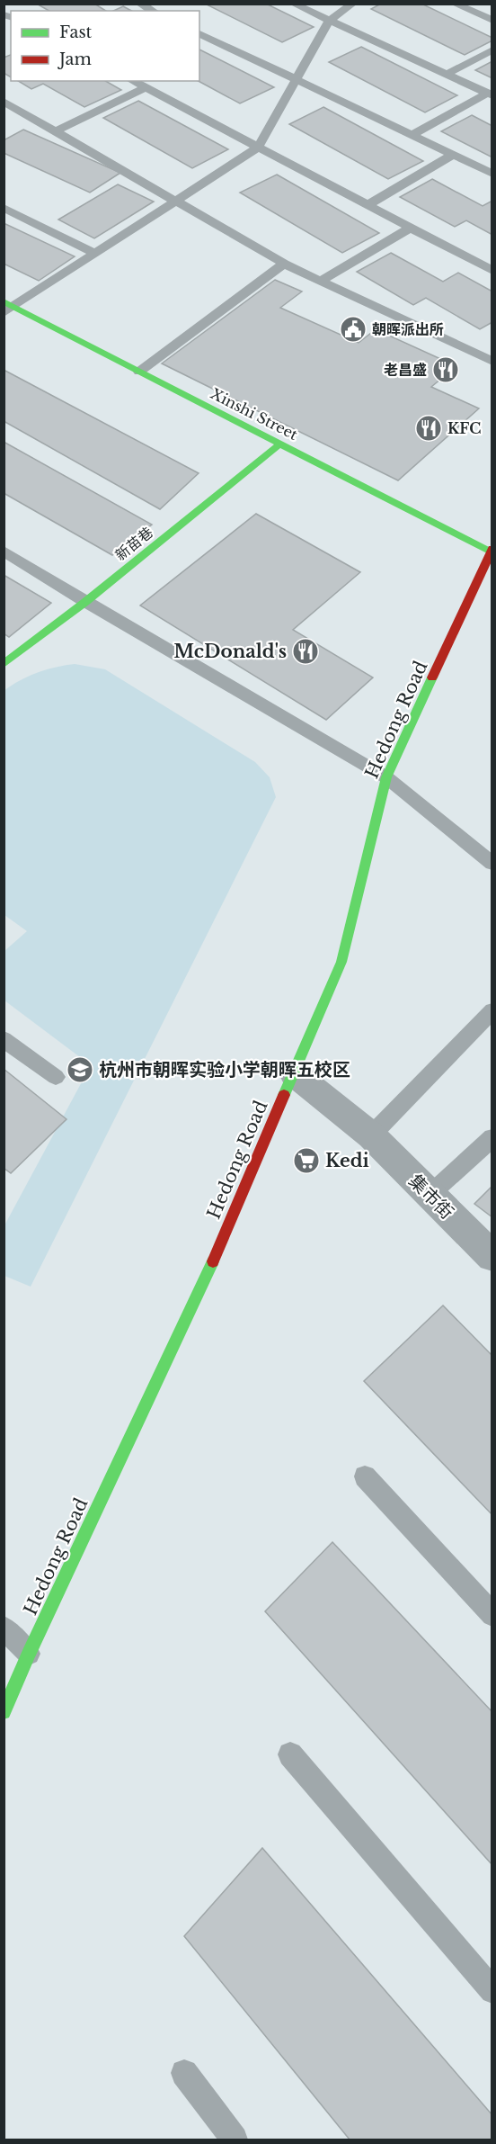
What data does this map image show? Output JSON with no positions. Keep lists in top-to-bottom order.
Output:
{
  "streets": {
    "main road": ["Xinshi Street", "新苗巷", "Hedong Road"],
    "street": ["集市街"]
  },
  "crossings": [
    ["Xinshi Street", "新苗巷"],
    ["Xinshi Street", "Hedong Road"],
    ["Hedong Road", "集市街"]
  ],
  "places": {
    "public building": ["朝晖派出所"],
    "restaurant": ["老昌盛", "KFC", "McDonald's"],
    "school or university": ["杭州市朝晖实验小学朝晖五校区"],
    "supermarket": ["Kedi"]
  },
  "legend": ["Fast", "Jam"]
}
